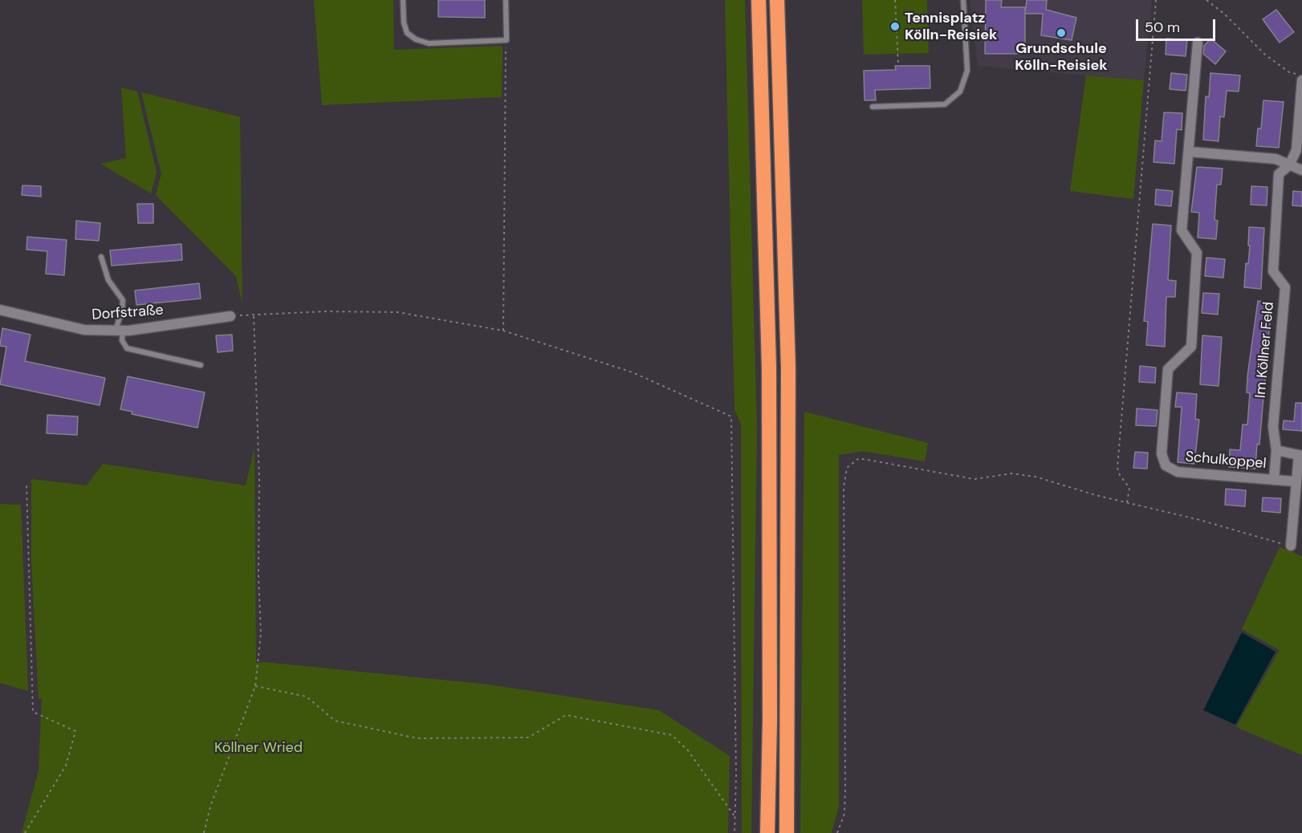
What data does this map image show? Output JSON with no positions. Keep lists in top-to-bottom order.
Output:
{
  "streets": {
    "street": ["Dorfstraße", "Im Köllner Feld", "Schulkoppel"]
  },
  "crossings": [
    ["Im Köllner Feld", "Schulkoppel"]
  ],
  "parks": ["Köllner Wried"],
  "places": ["Tennisplatz Kölln-Reisiek", "Grundschule Kölln-Reisiek"],
  "scale_bar": "50 m"
}
